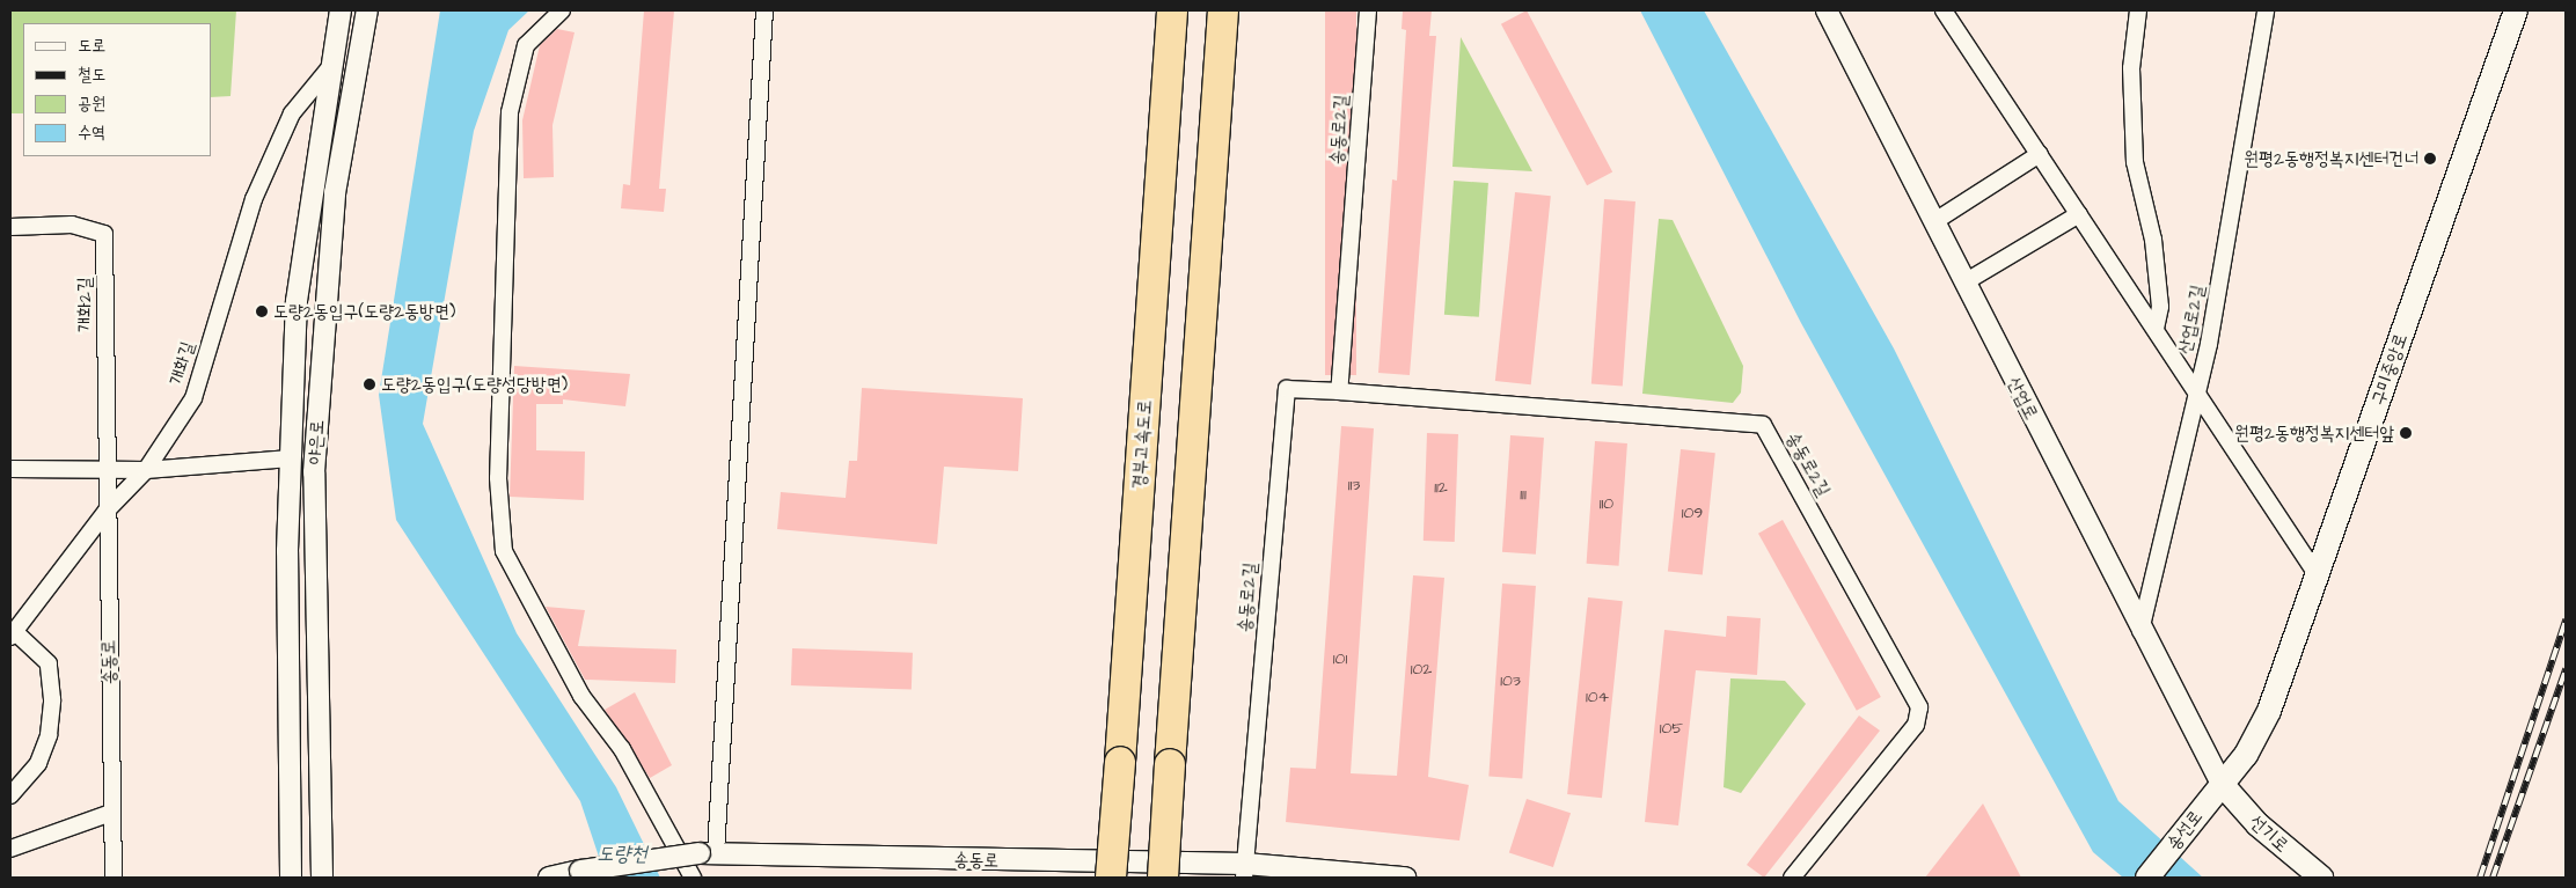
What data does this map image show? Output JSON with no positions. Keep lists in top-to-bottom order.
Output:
{
  "streets": {
    "highway": ["경부고속도로"],
    "main road": ["구미중앙로", "송선로", "선기로"],
    "street": [
      "송동로2길",
      "개화2길",
      "산업로2길",
      "개화길",
      "산업로",
      "야은로",
      "송동로"
    ]
  },
  "crossings": [
    ["송동로2길", "송동로"],
    ["개화2길", "개화길"],
    ["개화2길", "송동로"],
    ["산업로2길", "산업로"],
    ["개화길", "야은로"],
    ["개화길", "송동로"],
    ["구미중앙로", "산업로"],
    ["구미중앙로", "송선로"],
    ["구미중앙로", "선기로"],
    ["산업로", "송선로"],
    ["산업로", "선기로"],
    ["송선로", "선기로"]
  ],
  "water": ["도량천"],
  "places": [
    "원평2동행정복지센터건너",
    "도량2동입구(도량2동방면)",
    "도량2동입구(도량성당방면)",
    "원평2동행정복지센터앞"
  ],
  "house_numbers": [
    "113",
    "112",
    "111",
    "110",
    "109",
    "101",
    "102",
    "103",
    "104",
    "105"
  ],
  "legend": [
    "도로",
    "철도",
    "공원",
    "수역"
  ]
}
